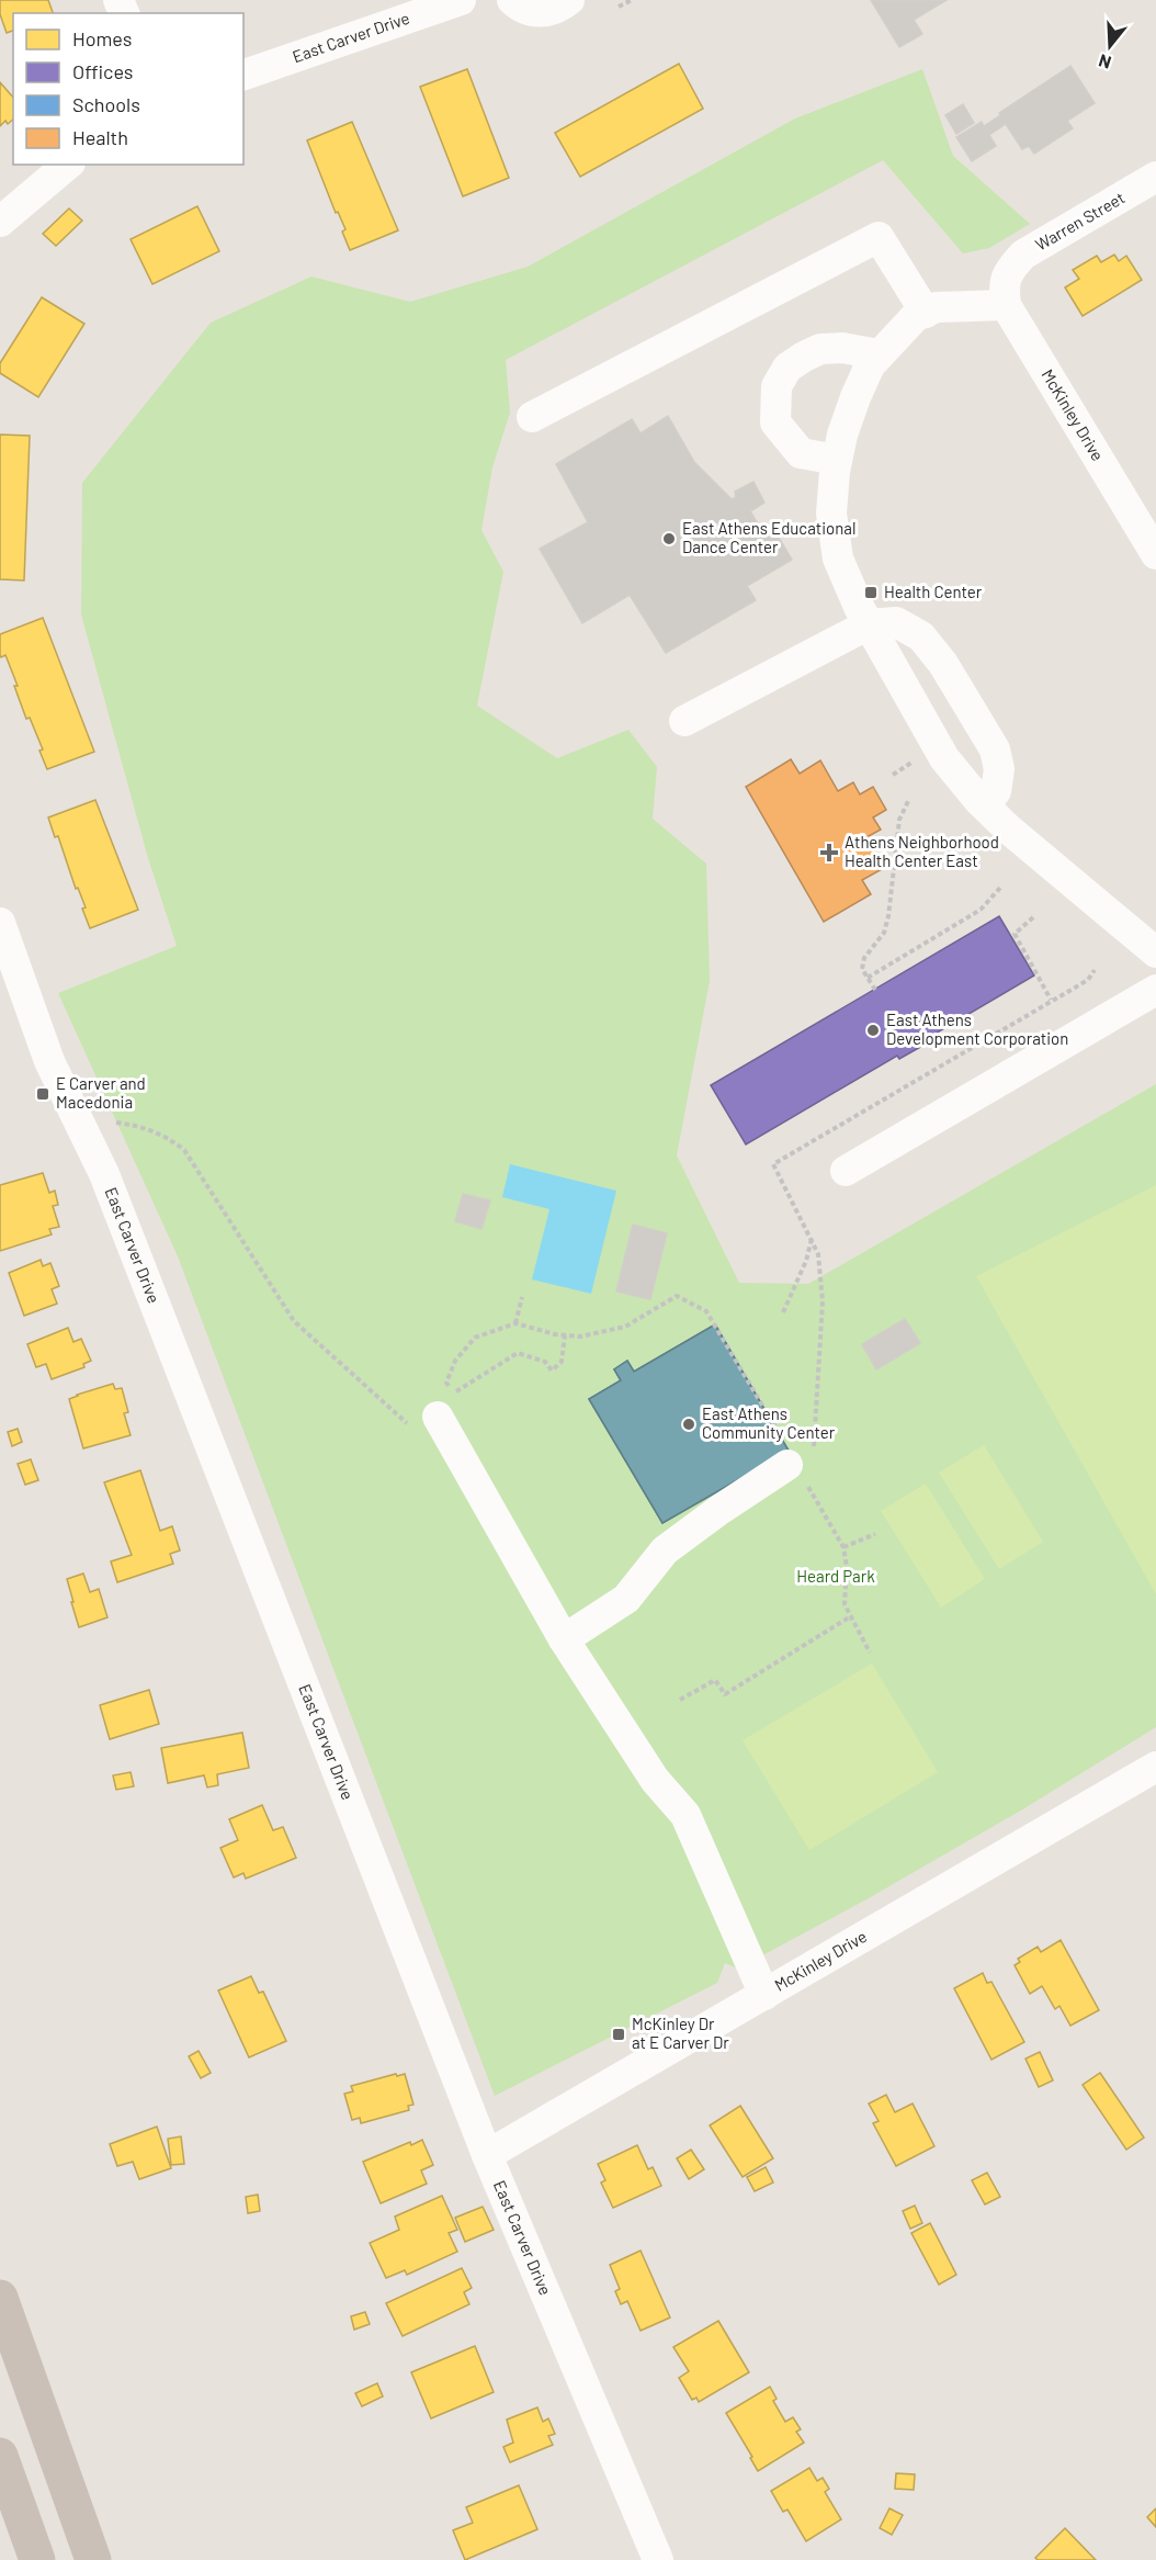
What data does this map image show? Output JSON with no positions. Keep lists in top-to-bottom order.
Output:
{
  "streets": {
    "street": ["East Carver Drive", "Warren Street", "McKinley Drive"]
  },
  "crossings": [
    ["East Carver Drive", "McKinley Drive"],
    ["Warren Street", "McKinley Drive"]
  ],
  "parks": ["Heard Park"],
  "places": {
    "other": ["East Athens Educational Dance Center", "East Athens Development Corporation", "East Athens Community Center"],
    "transit": ["Health Center", "E Carver and Macedonia", "McKinley Dr at E Carver Dr"],
    "health": ["Athens Neighborhood Health Center East"]
  },
  "legend": [
    "Homes",
    "Offices",
    "Schools",
    "Health"
  ],
  "north": "bottom"
}
